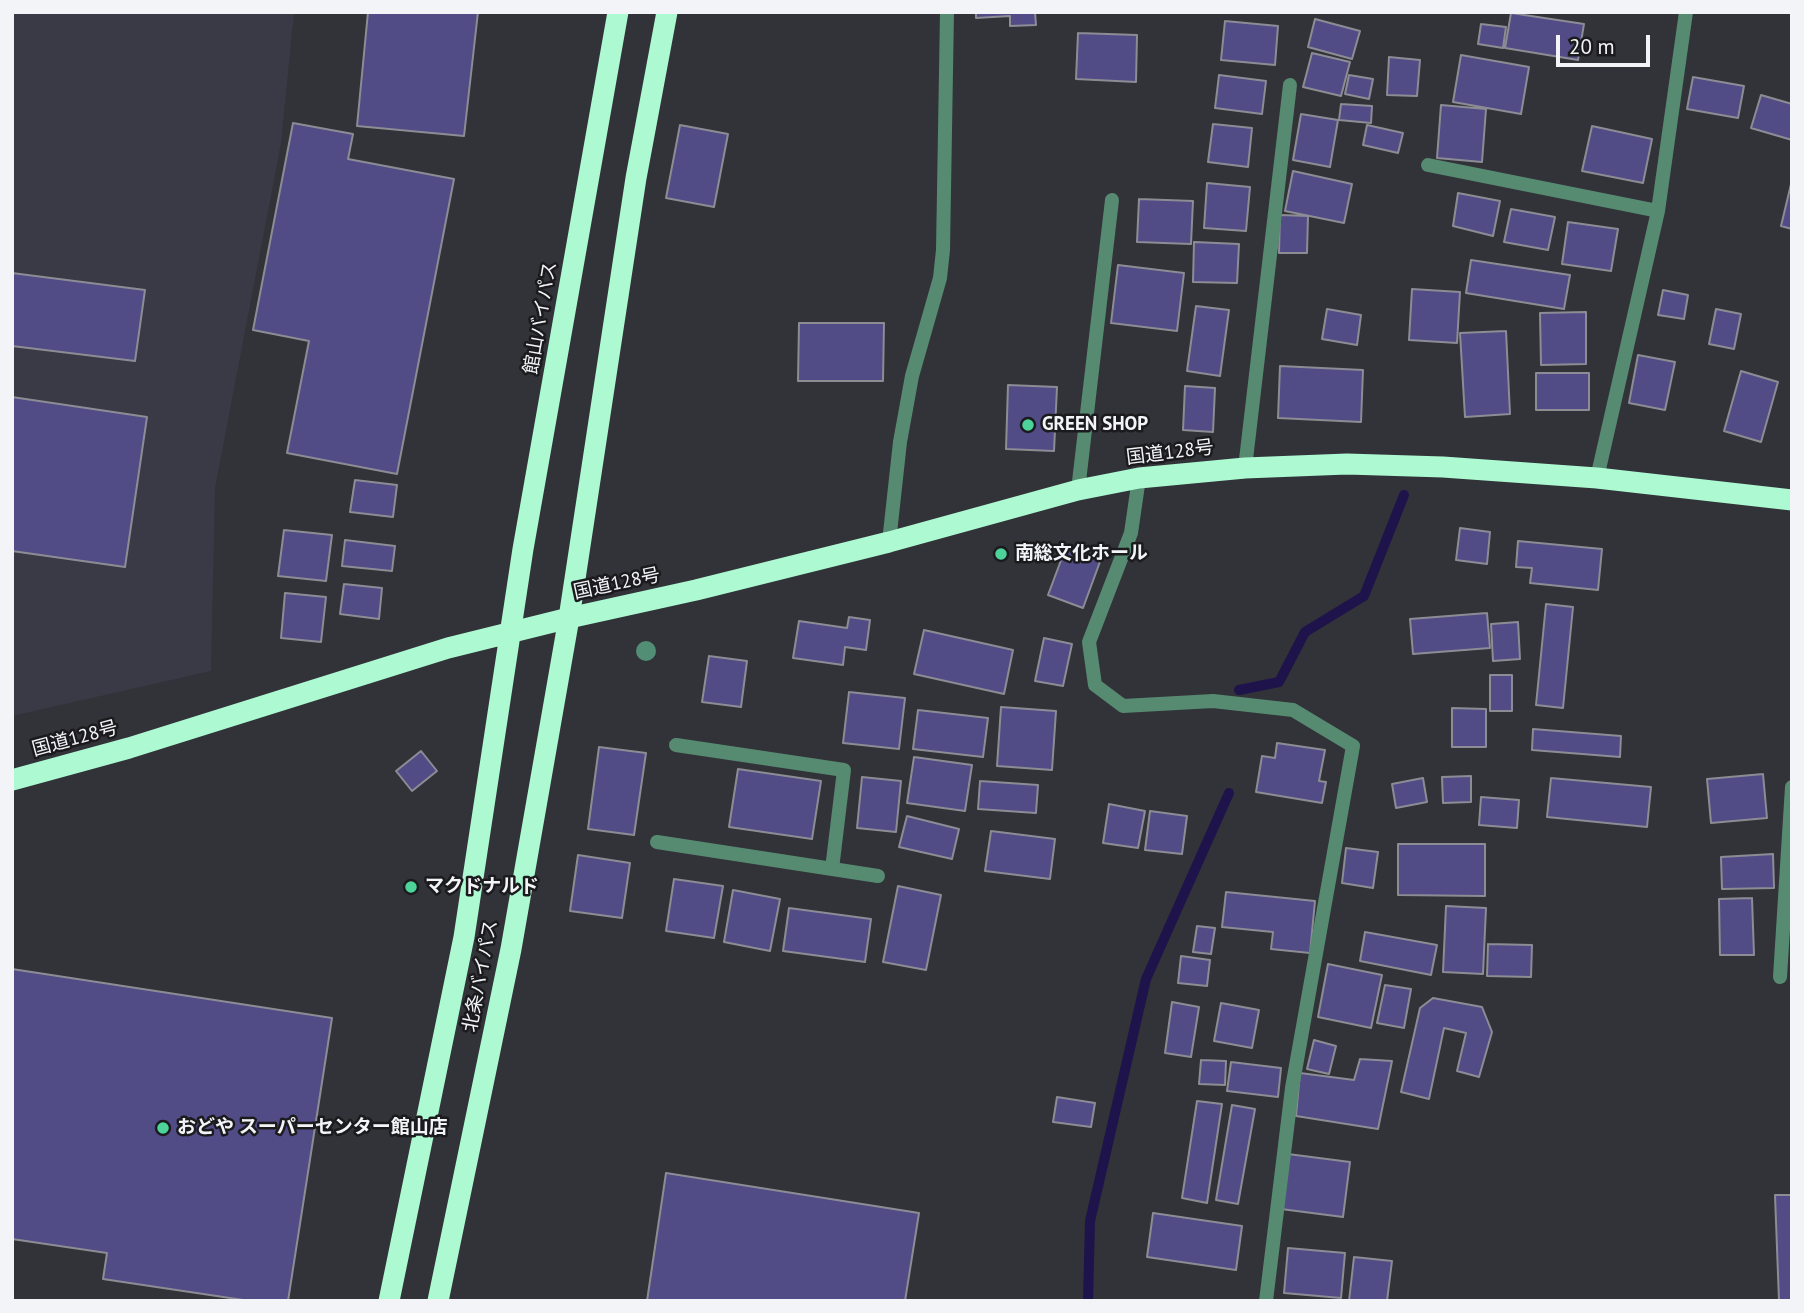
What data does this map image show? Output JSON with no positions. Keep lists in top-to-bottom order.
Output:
{
  "streets": {
    "highway": ["館山バイパス", "国道128号", "北条バイパス"]
  },
  "crossings": [
    ["館山バイパス", "国道128号"],
    ["館山バイパス", "北条バイパス"],
    ["国道128号", "北条バイパス"]
  ],
  "places": [
    "GREEN SHOP",
    "南総文化ホール",
    "マクドナルド",
    "おどや スーパーセンター館山店"
  ],
  "scale_bar": "20 m"
}
